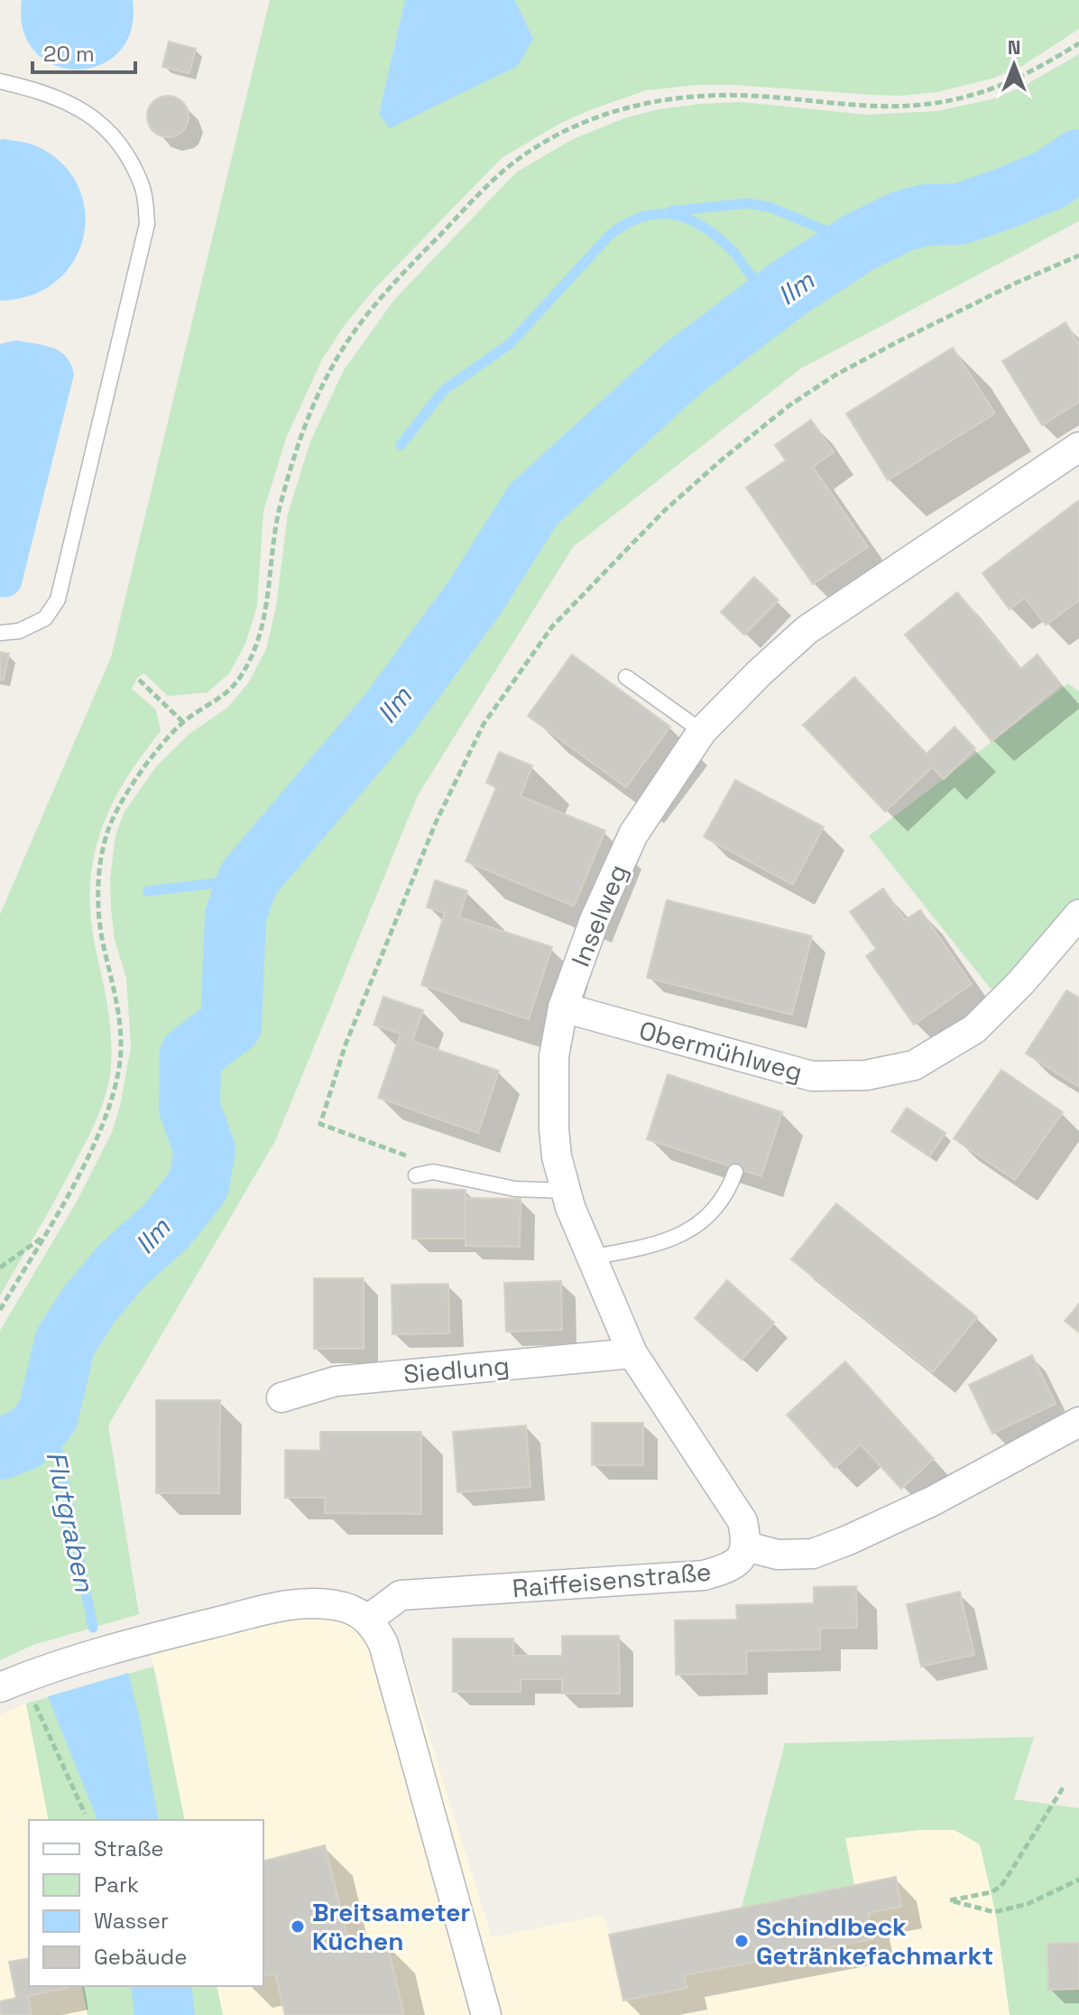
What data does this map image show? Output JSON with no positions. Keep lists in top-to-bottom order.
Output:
{
  "streets": {
    "street": [
      "Inselweg",
      "Obermühlweg",
      "Siedlung",
      "Raiffeisenstraße"
    ]
  },
  "crossings": [
    ["Inselweg", "Obermühlweg"],
    ["Inselweg", "Siedlung"],
    ["Inselweg", "Raiffeisenstraße"]
  ],
  "water": ["Ilm", "Flutgraben"],
  "places": ["Breitsameter Küchen", "Schindlbeck Getränkefachmarkt"],
  "legend": [
    "Straße",
    "Park",
    "Wasser",
    "Gebäude"
  ],
  "scale_bar": "20 m",
  "north": "top"
}
